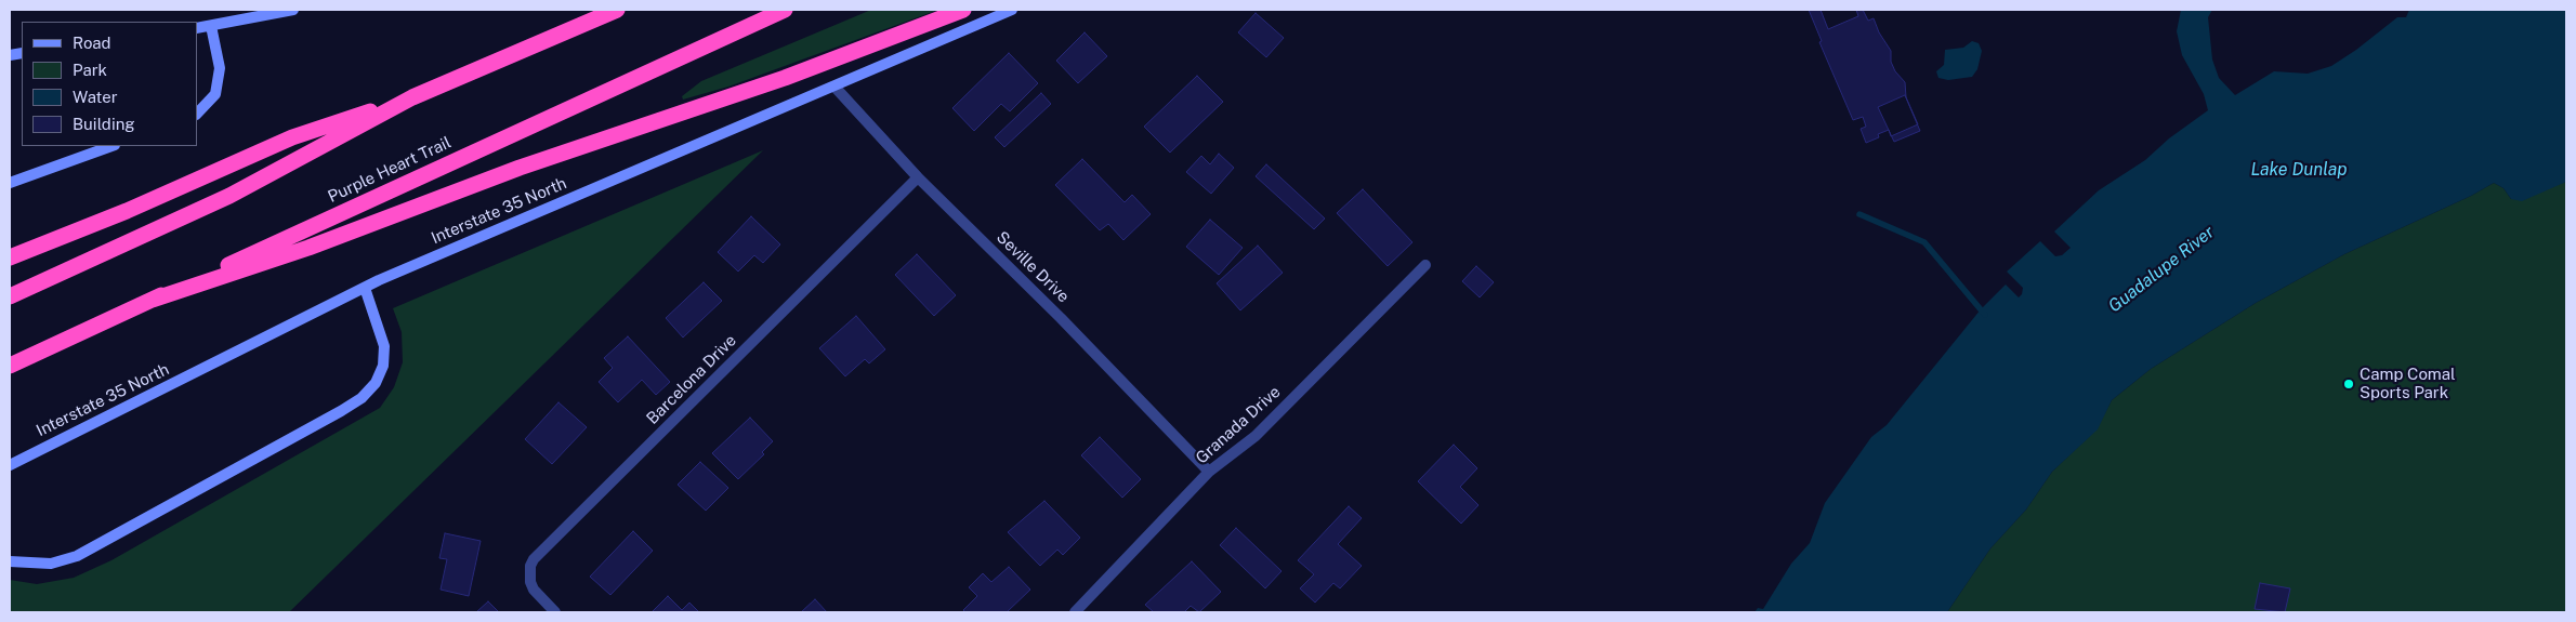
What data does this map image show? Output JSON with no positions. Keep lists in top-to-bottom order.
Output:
{
  "streets": {
    "highway": ["Purple Heart Trail"],
    "main road": ["Interstate 35 North"],
    "street": ["Seville Drive", "Barcelona Drive", "Granada Drive"]
  },
  "crossings": [
    ["Interstate 35 North", "Seville Drive"],
    ["Seville Drive", "Barcelona Drive"],
    ["Seville Drive", "Granada Drive"]
  ],
  "water": ["Lake Dunlap", "Guadalupe River"],
  "places": ["Camp Comal Sports Park"],
  "legend": [
    "Road",
    "Park",
    "Water",
    "Building"
  ]
}
